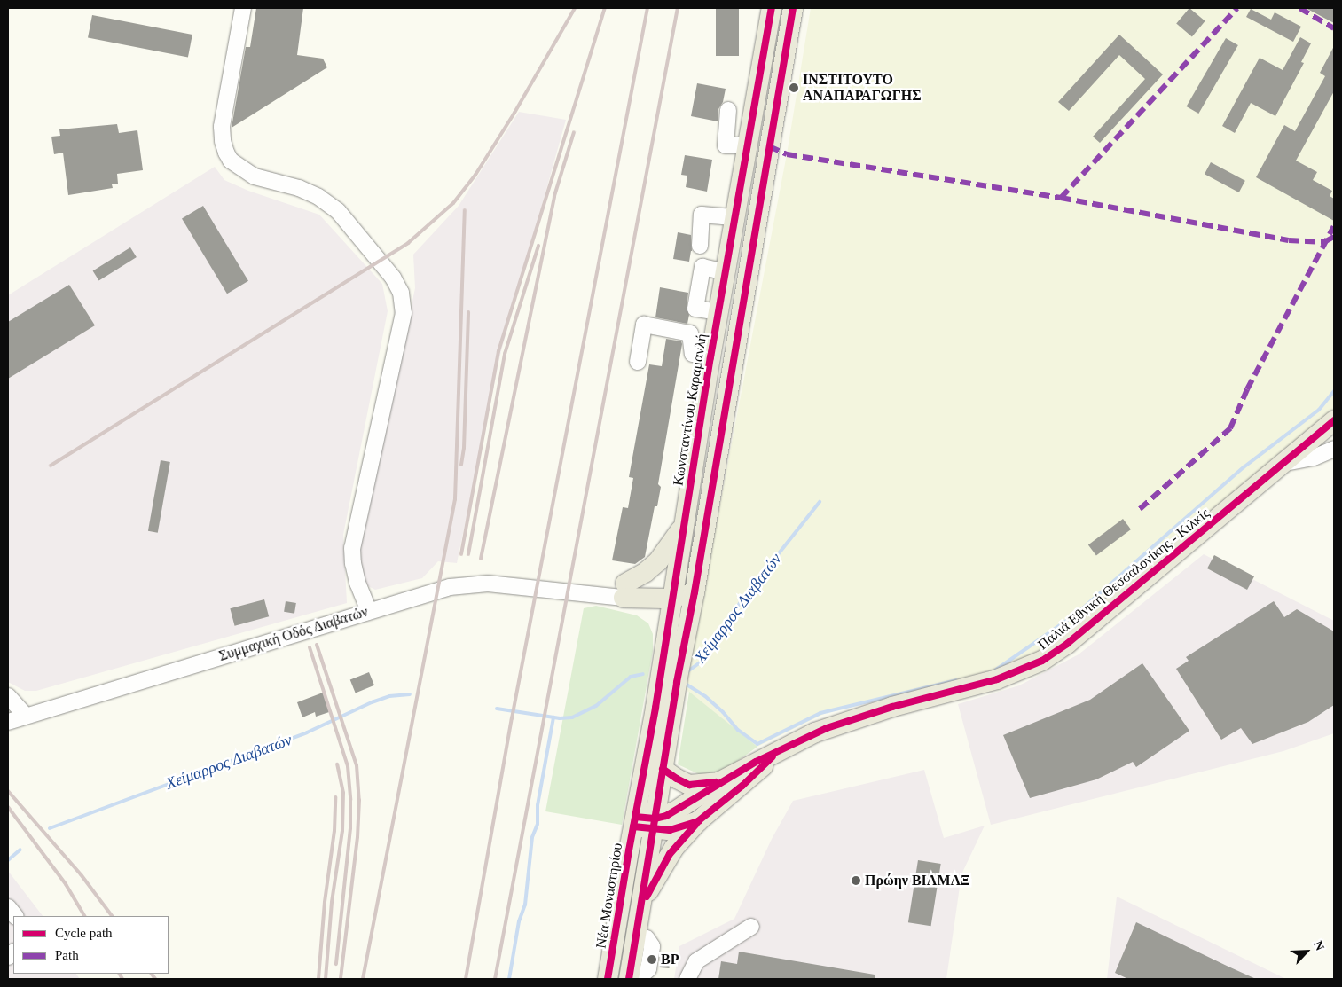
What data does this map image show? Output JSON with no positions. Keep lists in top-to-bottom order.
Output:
{
  "streets": {
    "main road": ["Κωνσταντίνου Καραμανλή", "Παλιά Εθνική Θεσσαλονίκης - Κιλκίς", "Νέα Μοναστηρίου"],
    "street": ["Συμμαχική Οδός Διαβατών"]
  },
  "crossings": [
    ["Κωνσταντίνου Καραμανλή", "Παλιά Εθνική Θεσσαλονίκης - Κιλκίς"],
    ["Κωνσταντίνου Καραμανλή", "Νέα Μοναστηρίου"],
    ["Παλιά Εθνική Θεσσαλονίκης - Κιλκίς", "Νέα Μοναστηρίου"]
  ],
  "water": ["Χείμαρρος Διαβατών"],
  "places": ["ΙΝΣΤΙΤΟΥΤΟ ΑΝΑΠΑΡΑΓΩΓΗΣ", "Πρώην ΒΙΑΜΑΞ", "BP"],
  "legend": ["Cycle path", "Path"],
  "north": "top right"
}
